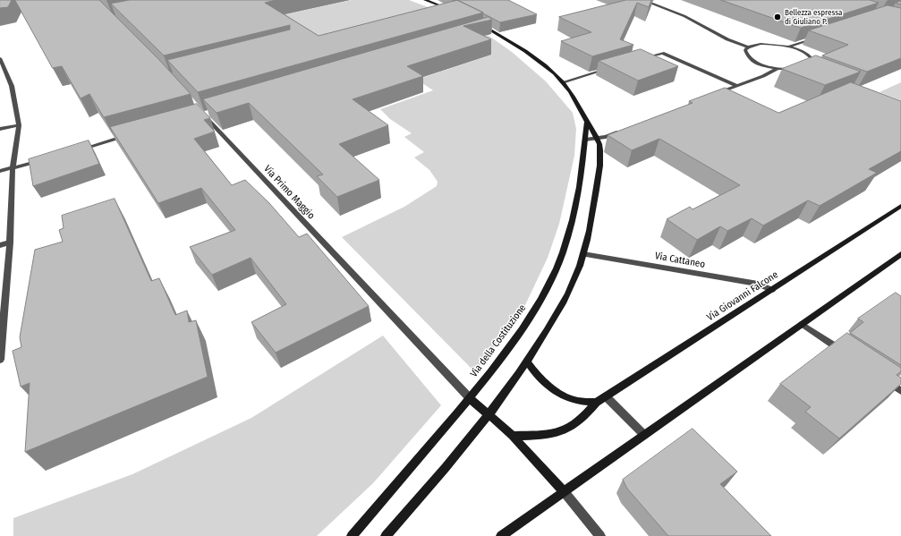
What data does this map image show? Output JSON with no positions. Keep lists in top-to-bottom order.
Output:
{
  "streets": {
    "street": [
      "Via Primo Maggio",
      "Via Cattaneo",
      "Via Giovanni Falcone",
      "Via della Costituzione"
    ]
  },
  "crossings": [
    ["Via Primo Maggio", "Via della Costituzione"],
    ["Via Cattaneo", "Via Giovanni Falcone"]
  ],
  "places": ["Bellezza espressa di Giuliano P."]
}
